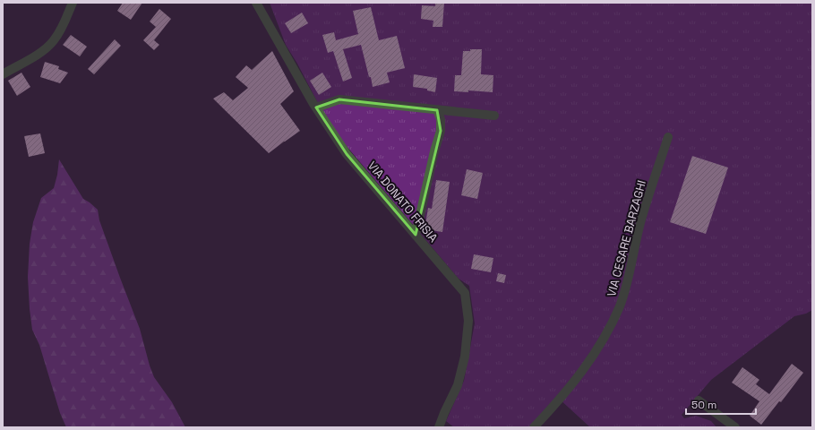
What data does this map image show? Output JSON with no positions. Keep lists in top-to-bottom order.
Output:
{
  "streets": {
    "street": ["VIA DONATO FRISIA", "VIA CESARE BARZAGHI"]
  },
  "scale_bar": "50 m"
}
